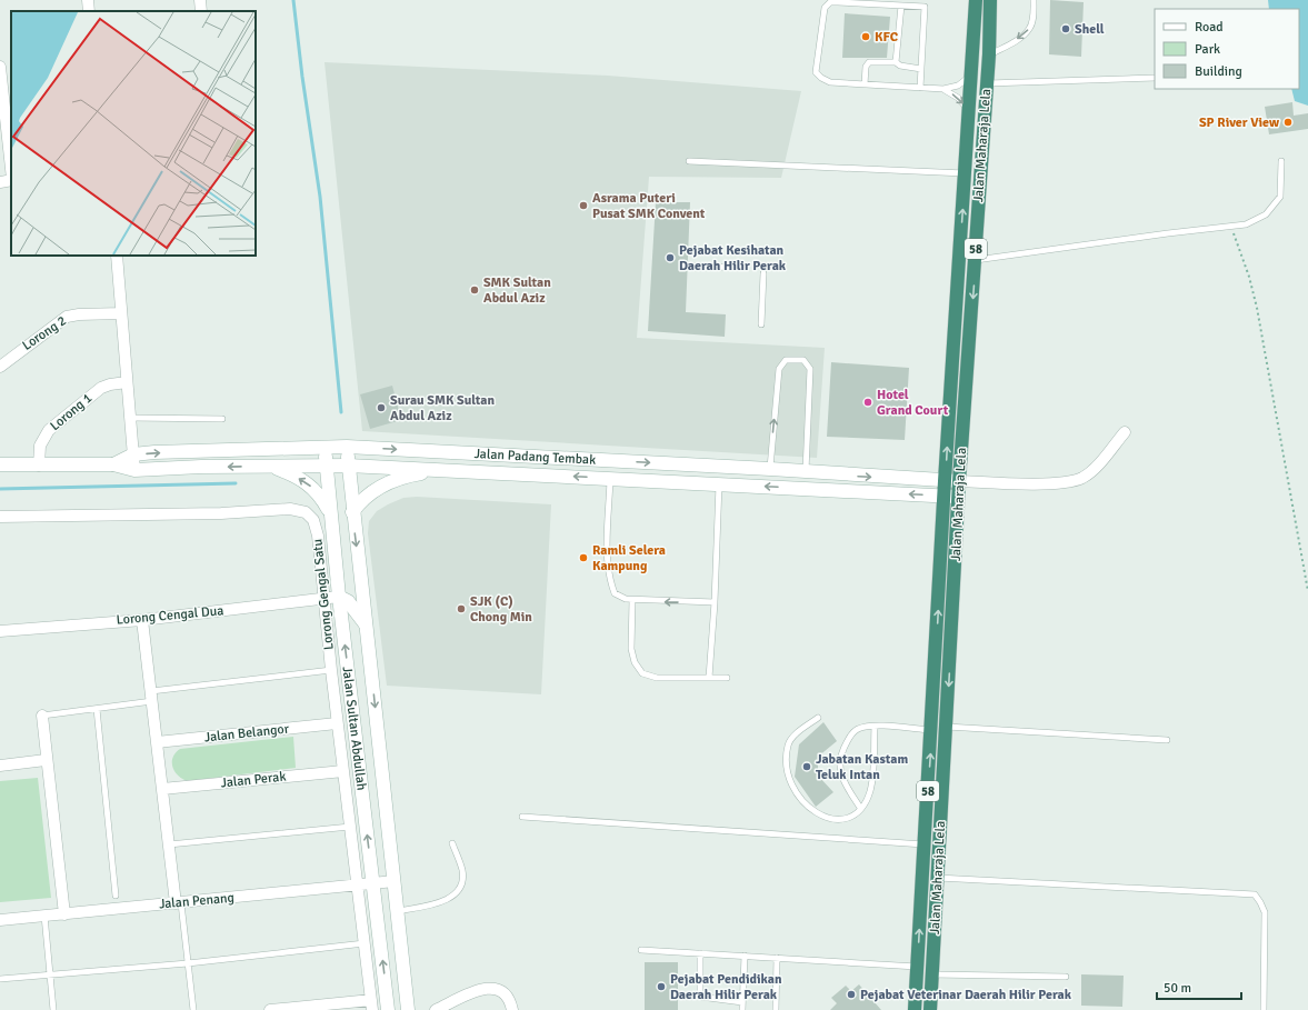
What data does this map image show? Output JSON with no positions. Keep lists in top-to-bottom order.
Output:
{
  "streets": {
    "highway": ["Jalan Maharaja Lela", "58"],
    "main road": ["Jalan Padang Tembak", "Jalan Sultan Abdullah"],
    "street": [
      "Lorong 2",
      "Lorong 1",
      "Lorong Gengal Satu",
      "Lorong Cengal Dua",
      "Jalan Belangor",
      "Jalan Perak",
      "Jalan Penang"
    ]
  },
  "crossings": [
    ["Jalan Maharaja Lela", "Jalan Padang Tembak"],
    ["Lorong 1", "Jalan Padang Tembak"],
    ["Jalan Padang Tembak", "Jalan Sultan Abdullah"],
    ["Lorong Gengal Satu", "Lorong Cengal Dua"],
    ["Lorong Gengal Satu", "Jalan Belangor"],
    ["Lorong Gengal Satu", "Jalan Perak"],
    ["Lorong Gengal Satu", "Jalan Penang"],
    ["Lorong Cengal Dua", "Jalan Sultan Abdullah"],
    ["Jalan Sultan Abdullah", "Jalan Penang"]
  ],
  "places": [
    "Shell",
    "KFC",
    "SP River View",
    "Asrama Puteri Pusat SMK Convent",
    "Pejabat Kesihatan Daerah Hilir Perak",
    "SMK Sultan Abdul Aziz",
    "Hotel Grand Court",
    "Surau SMK Sultan Abdul Aziz",
    "Ramli Selera Kampung",
    "SJK (C) Chong Min",
    "Jabatan Kastam Teluk Intan",
    "Pejabat Pendidikan Daerah Hilir Perak",
    "Pejabat Veterinar Daerah Hilir Perak"
  ],
  "legend": ["Road", "Park", "Building"],
  "scale_bar": "50 m"
}
